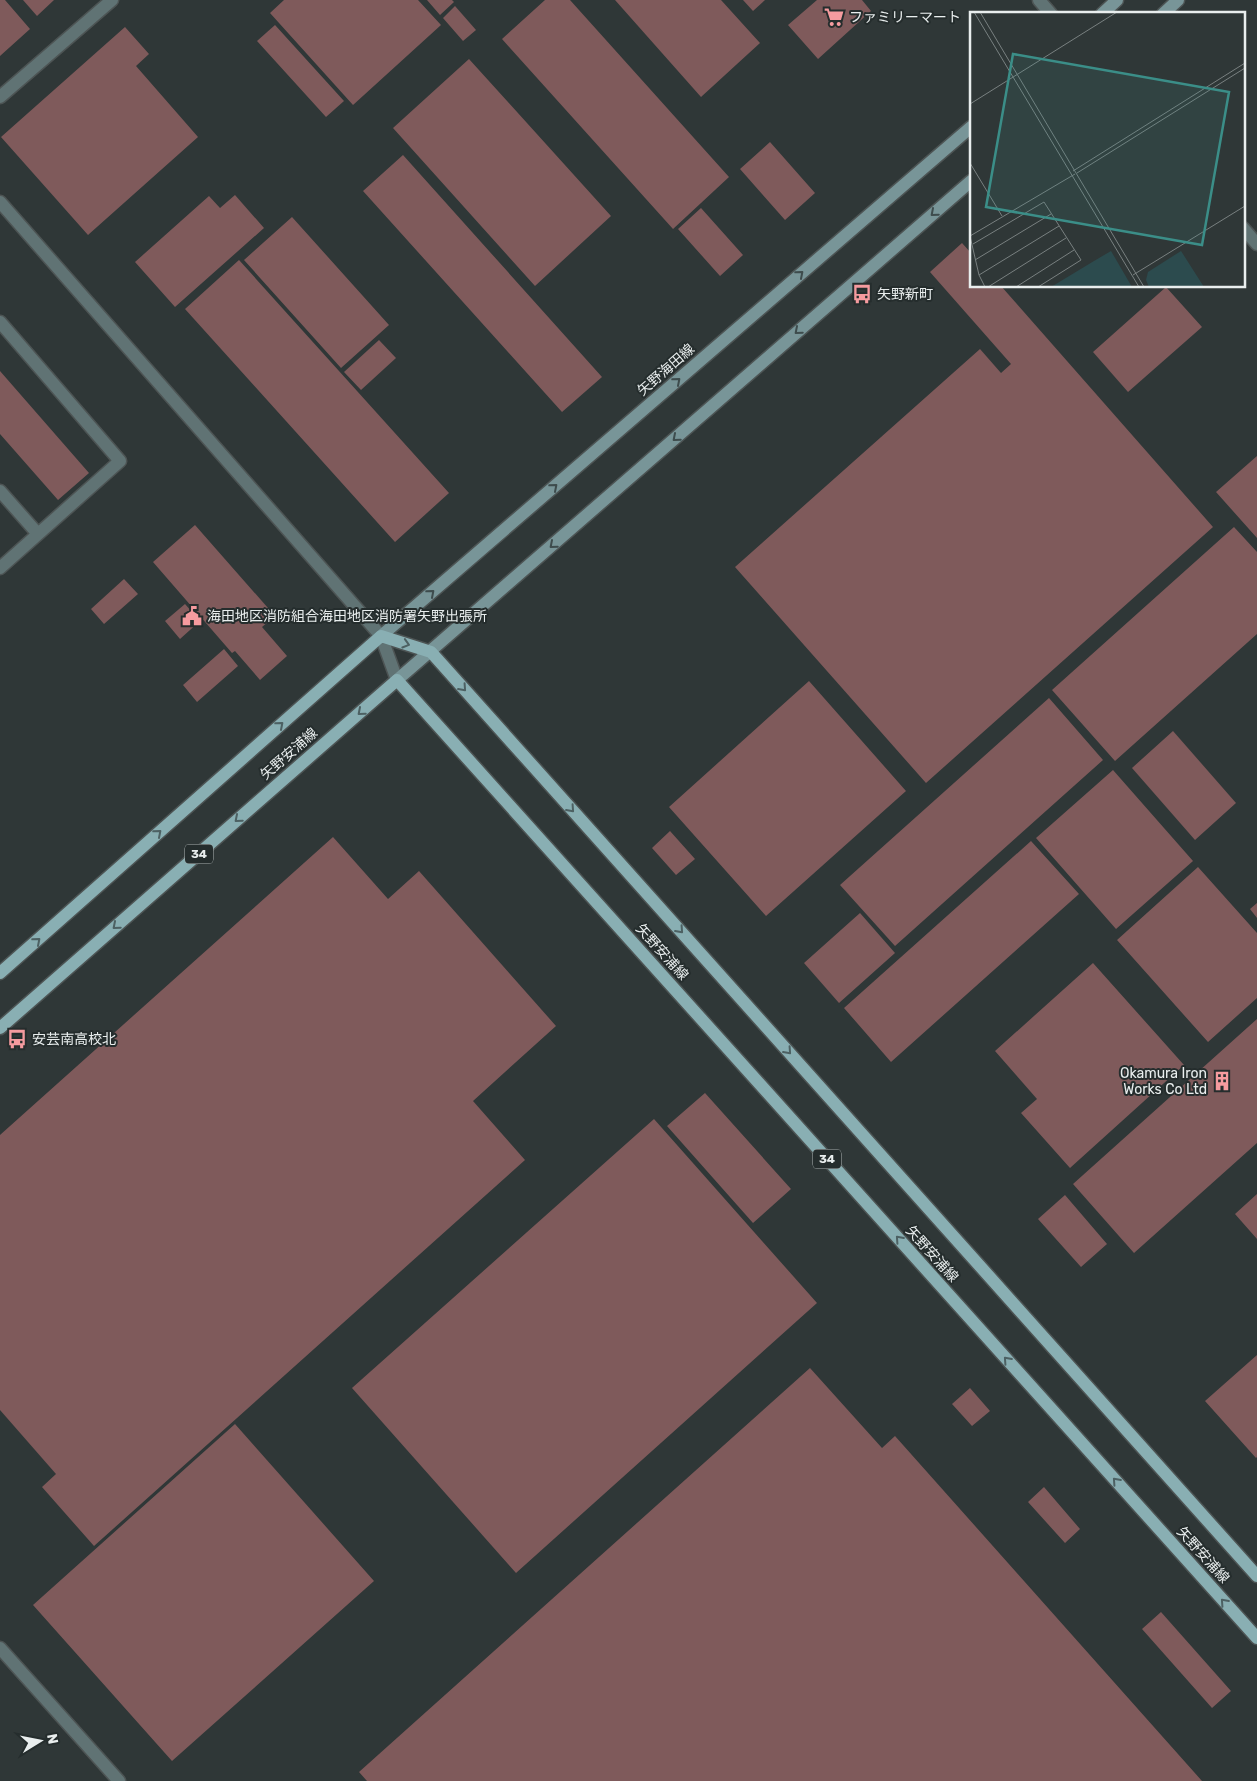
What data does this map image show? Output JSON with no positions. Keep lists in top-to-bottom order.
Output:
{
  "streets": {
    "main road": ["矢野海田線", "矢野安浦線", "34"]
  },
  "crossings": [
    ["矢野海田線", "矢野安浦線"]
  ],
  "places": {
    "supermarket": ["ファミリーマート"],
    "bus stop": ["矢野新町", "安芸南高校北"],
    "public building": ["海田地区消防組合海田地区消防署矢野出張所"],
    "building": ["Okamura Iron Works Co Ltd"]
  },
  "north": "right"
}
